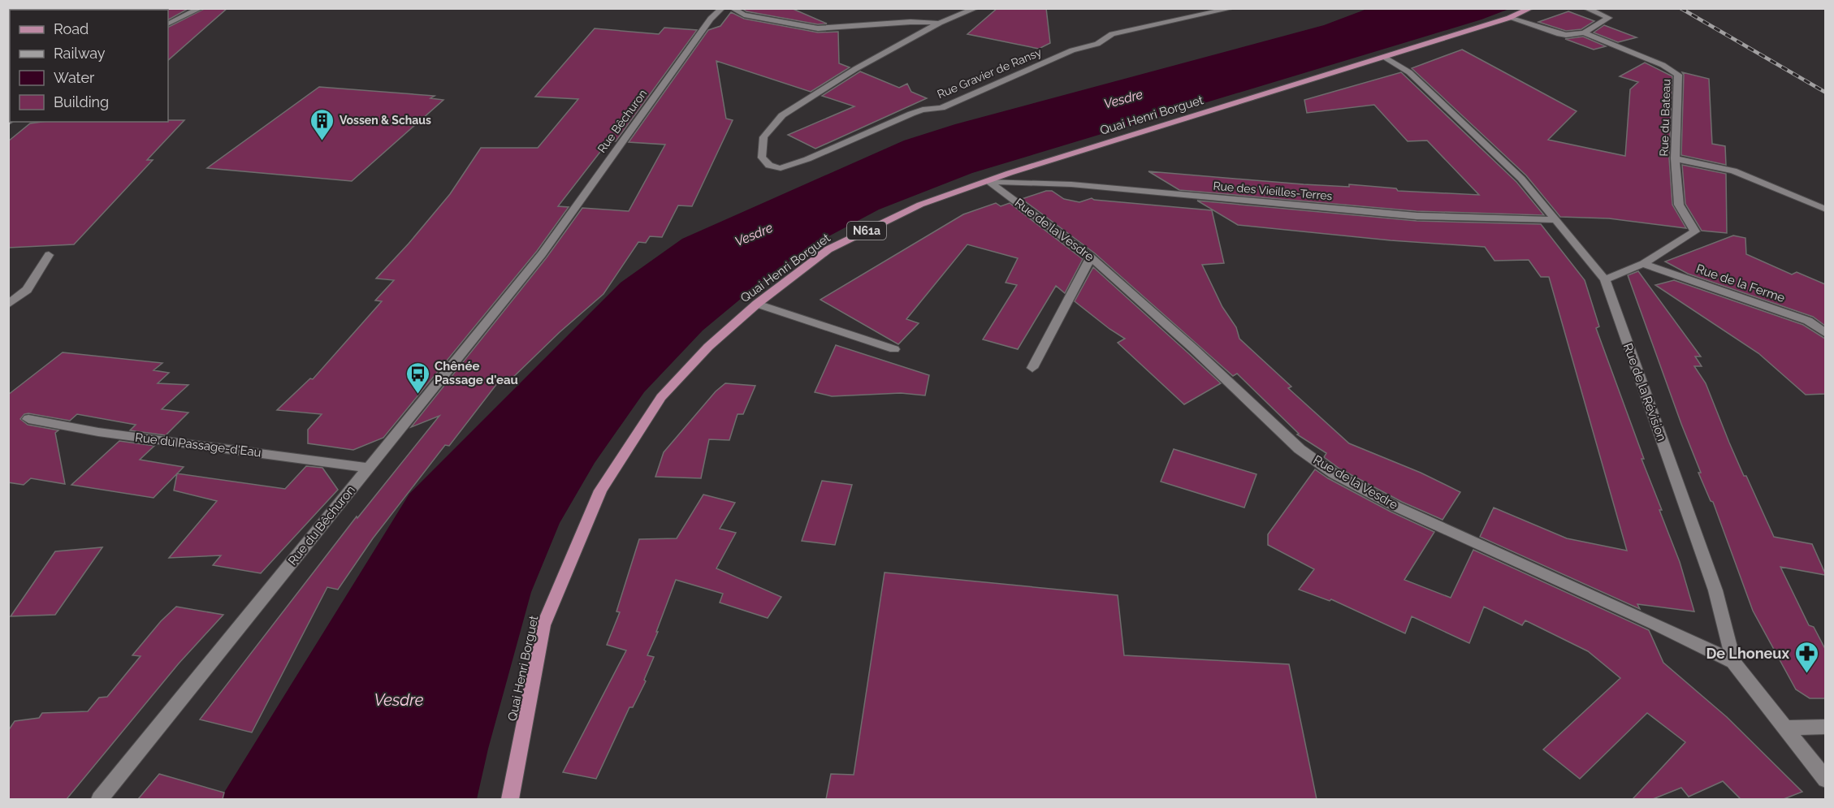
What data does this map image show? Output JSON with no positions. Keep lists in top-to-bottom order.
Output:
{
  "streets": {
    "main road": ["Quai Henri Borguet", "N61a"],
    "street": [
      "Rue Gravier de Ransy",
      "Rue du Bateau",
      "Rue Bêchuron",
      "Rue des Vieilles-Terres",
      "Rue de la Vesdre",
      "Rue de la Ferme",
      "Rue de la Révision",
      "Rue du Passage-d'Eau",
      "Rue du Bêchuron"
    ]
  },
  "crossings": [
    ["Quai Henri Borguet", "Rue du Bateau"],
    ["Quai Henri Borguet", "Rue des Vieilles-Terres"],
    ["Quai Henri Borguet", "Rue de la Vesdre"],
    ["Quai Henri Borguet", "Rue de la Révision"],
    ["Rue du Bateau", "Rue de la Ferme"],
    ["Rue Bêchuron", "Rue du Bêchuron"],
    ["Rue des Vieilles-Terres", "Rue de la Vesdre"],
    ["Rue des Vieilles-Terres", "Rue de la Révision"],
    ["Rue de la Vesdre", "Rue de la Révision"],
    ["Rue du Passage-d'Eau", "Rue du Bêchuron"]
  ],
  "water": ["Vesdre"],
  "places": {
    "building": ["Vossen & Schaus"],
    "bus stop": ["Chênée Passage d'eau"],
    "pharmacy": ["De Lhoneux"]
  },
  "legend": [
    "Road",
    "Railway",
    "Water",
    "Building"
  ]
}
